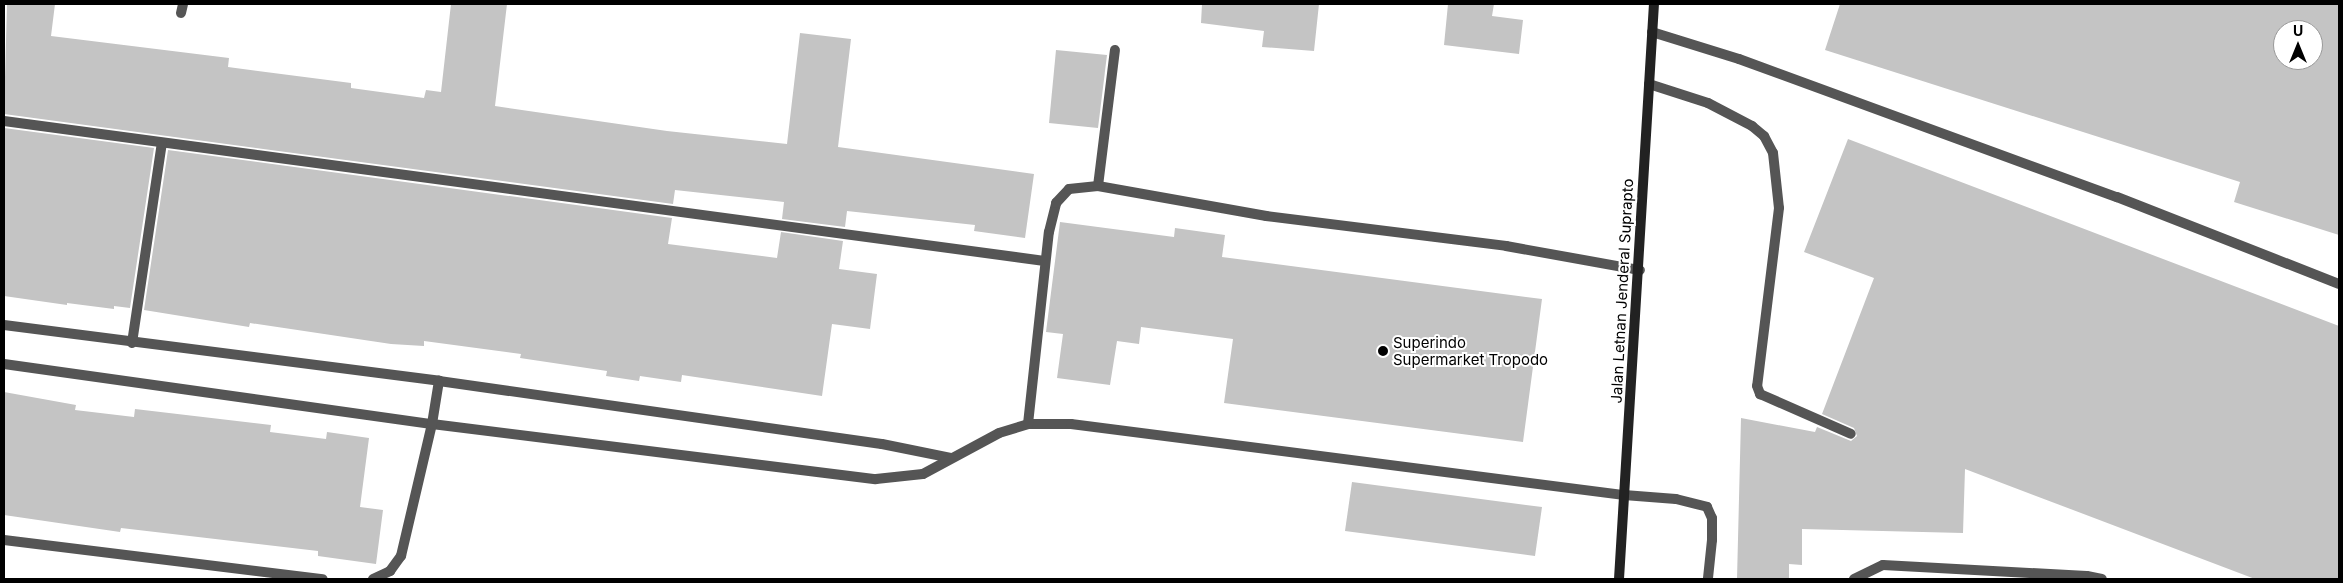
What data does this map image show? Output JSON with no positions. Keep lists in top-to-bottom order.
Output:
{
  "streets": {
    "main road": ["Jalan Letnan Jenderal Suprapto"]
  },
  "places": ["Superindo Supermarket Tropodo"],
  "north": "top"
}
